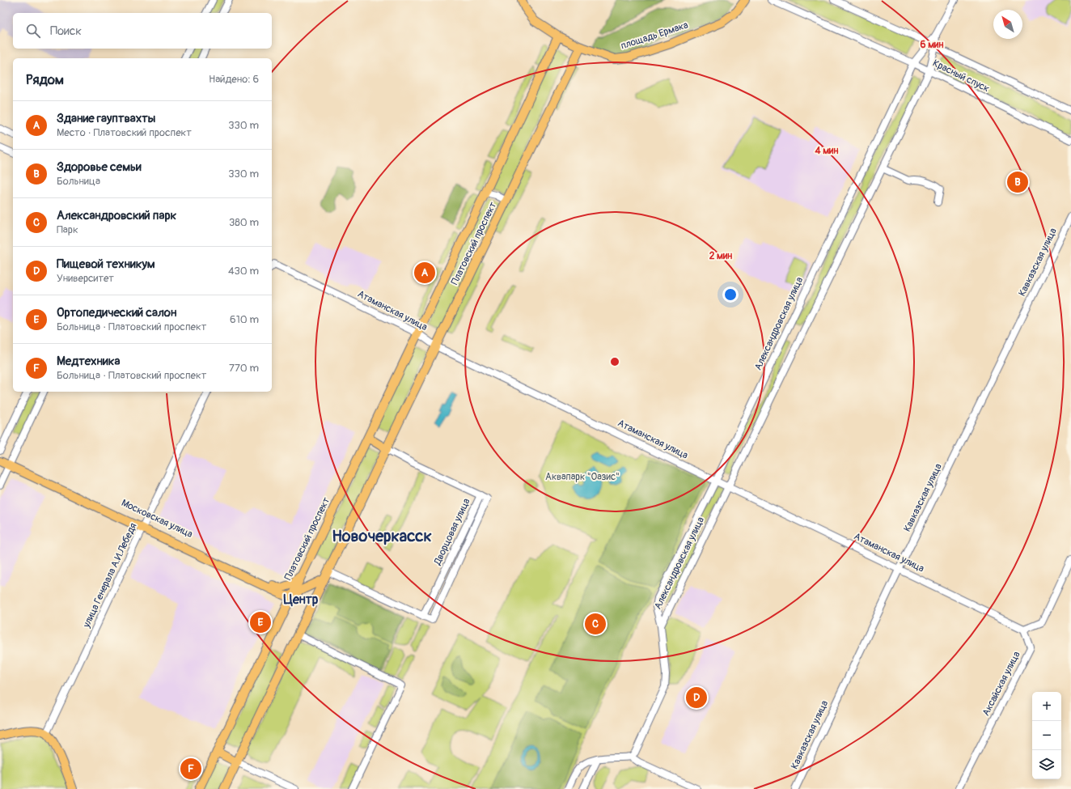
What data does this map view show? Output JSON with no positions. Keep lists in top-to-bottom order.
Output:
{
  "streets": {
    "main road": ["площадь Ермака", "Платовский проспект", "Московская улица"],
    "street": [
      "Красный спуск",
      "Кавказская улица",
      "Атаманская улица",
      "Александровская улица",
      "Дворцовая улица",
      "улица Генерала А.И.Лебедя",
      "Аксайская улица"
    ]
  },
  "crossings": [
    ["площадь Ермака", "Платовский проспект"],
    ["Красный спуск", "Александровская улица"],
    ["Платовский проспект", "Атаманская улица"],
    ["Платовский проспект", "Московская улица"],
    ["Кавказская улица", "Атаманская улица"],
    ["Атаманская улица", "Александровская улица"],
    ["Атаманская улица", "Аксайская улица"],
    ["Московская улица", "улица Генерала А.И.Лебедя"]
  ],
  "districts": ["Новочеркасск", "Центр"],
  "parks": ["Аквапарк \"Оазис\""],
  "north": "top left",
  "page": {
    "search": "Поиск",
    "heading": ["Рядом", "Найдено: 6"],
    "list": [
      {
        "mark": "A",
        "name": "Здание гауптвахты",
        "note": "Место · Платовский проспект",
        "value": "330 m"
      },
      {
        "mark": "B",
        "name": "Здоровье семьи",
        "note": "Больница",
        "value": "330 m"
      },
      {
        "mark": "C",
        "name": "Александровский парк",
        "note": "Парк",
        "value": "380 m"
      },
      {
        "mark": "D",
        "name": "Пищевой техникум",
        "note": "Университет",
        "value": "430 m"
      },
      {
        "mark": "E",
        "name": "Ортопедический салон",
        "note": "Больница · Платовский проспект",
        "value": "610 m"
      },
      {
        "mark": "F",
        "name": "Медтехника",
        "note": "Больница · Платовский проспект",
        "value": "770 m"
      }
    ],
    "pins": [
      "B",
      "A",
      "E",
      "C",
      "D",
      "F"
    ],
    "map_buttons": ["+", "−"]
  },
  "rings": ["6 мин", "4 мин", "2 мин"]
}
